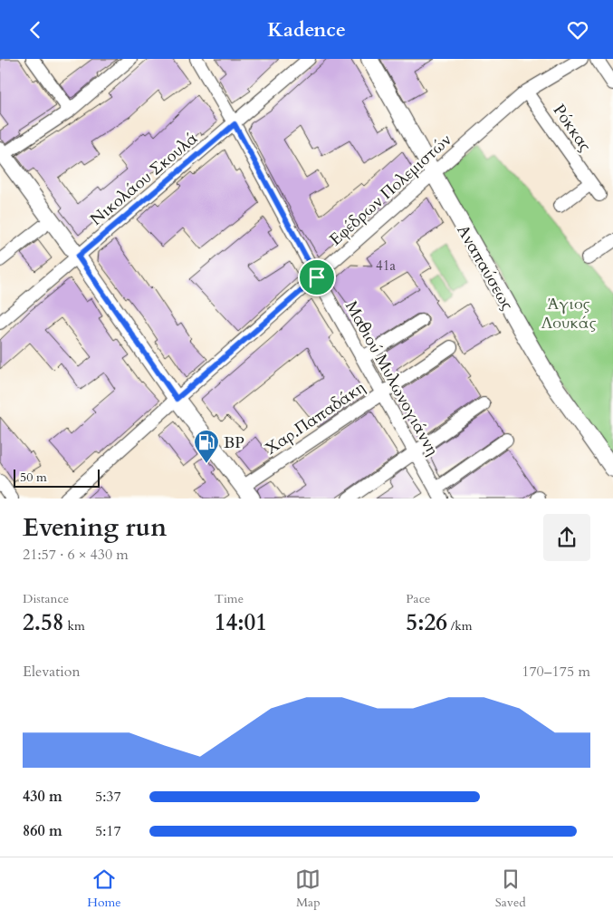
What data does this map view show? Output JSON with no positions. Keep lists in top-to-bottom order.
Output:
{
  "streets": {
    "main road": ["Αναπαύσεως"],
    "street": [
      "Ρόκκας",
      "Νικολάου Σκουλά",
      "Εφέδρων Πολεμιστών",
      "Μαθιού Μυλωνογιάννη",
      "Χαρ.Παπαδάκη"
    ]
  },
  "crossings": [
    ["Ρόκκας", "Εφέδρων Πολεμιστών"],
    ["Νικολάου Σκουλά", "Μαθιού Μυλωνογιάννη"],
    ["Εφέδρων Πολεμιστών", "Αναπαύσεως"],
    ["Εφέδρων Πολεμιστών", "Μαθιού Μυλωνογιάννη"],
    ["Μαθιού Μυλωνογιάννη", "Χαρ.Παπαδάκη"]
  ],
  "parks": ["Άγιος Λουκάς"],
  "places": {
    "fuel station": ["BP"]
  },
  "house_numbers": ["41a"],
  "scale_bar": "50 m",
  "page": {
    "header": "Kadence",
    "scale": "50 m",
    "heading": ["Evening run", "21:57 · 6 × 430 m"],
    "stats": [
      ["Distance", "2.58 km"],
      ["Time", "14:01"],
      ["Pace", "5:26 /km"]
    ],
    "chart": ["Elevation", "170–175 m"],
    "list": [
      {
        "name": "430 m",
        "note": "5:37"
      },
      {
        "name": "860 m",
        "note": "5:17"
      }
    ],
    "tabs": ["Home", "Map", "Saved"]
  }
}
